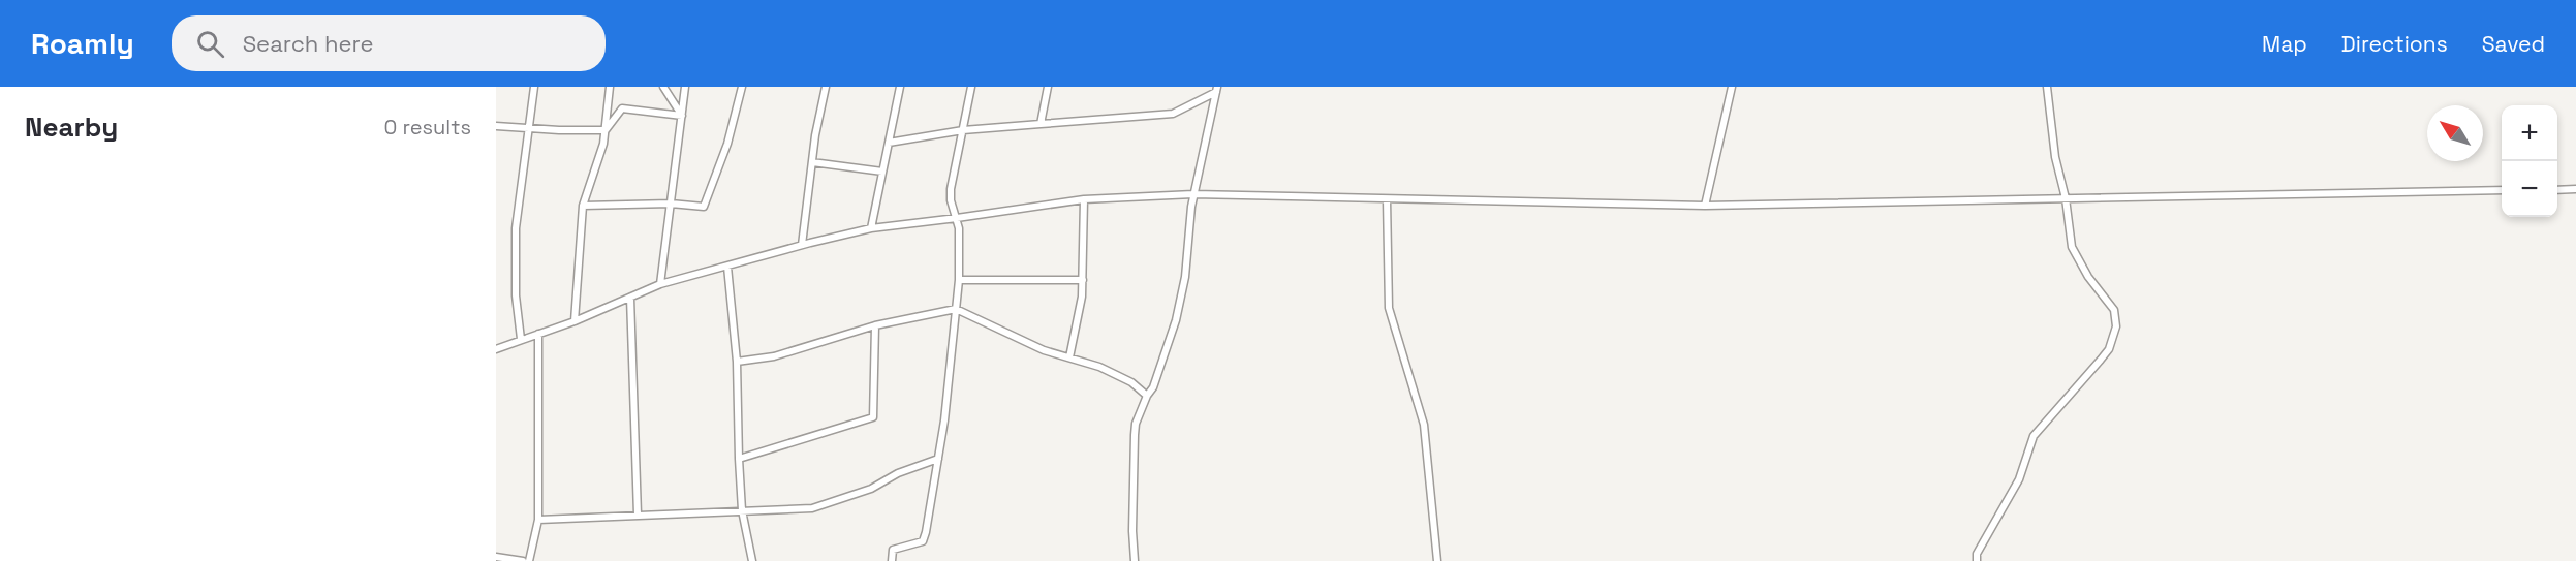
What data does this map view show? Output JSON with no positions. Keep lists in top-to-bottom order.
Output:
{
  "north": "top left",
  "page": {
    "header": "Roamly",
    "search": "Search here",
    "nav": ["Map", "Directions", "Saved"],
    "heading": ["Nearby", "0 results"],
    "map_buttons": ["+", "−"]
  }
}
